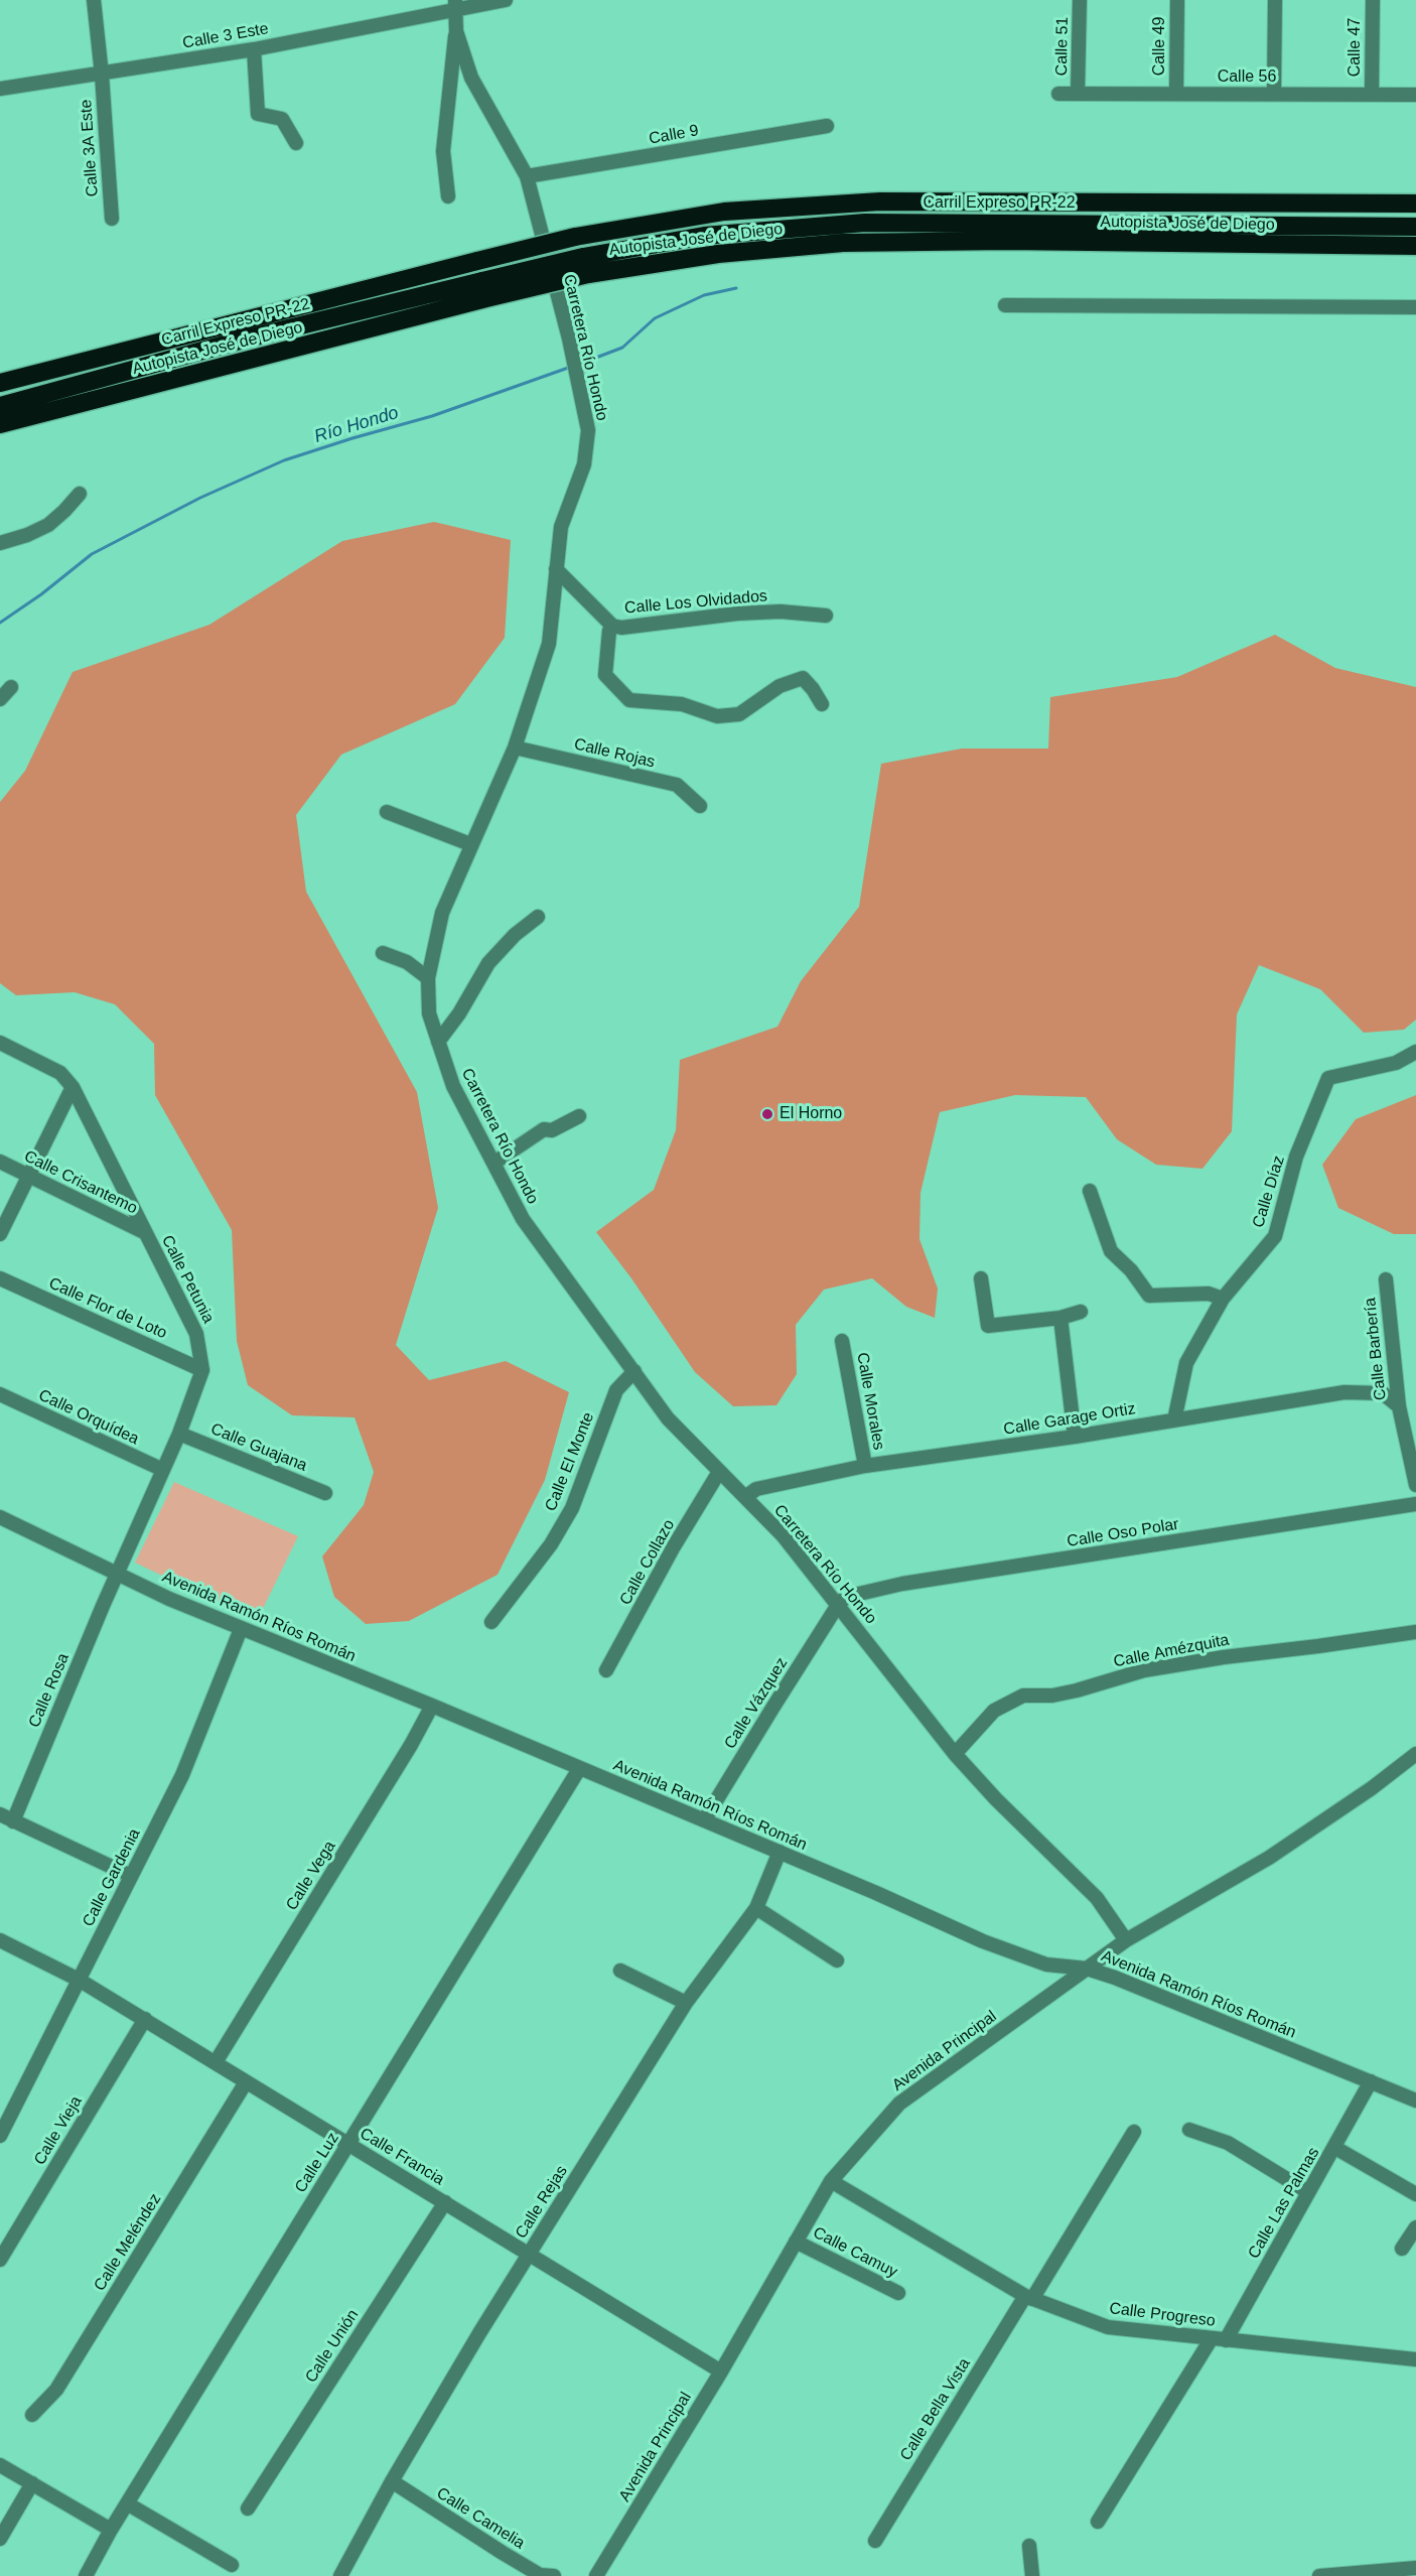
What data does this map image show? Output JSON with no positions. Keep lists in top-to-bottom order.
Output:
{
  "streets": {
    "highway": ["Carril Expreso PR-22", "Autopista José de Diego"],
    "street": [
      "Calle 3 Este",
      "Calle 51",
      "Calle 49",
      "Calle 47",
      "Calle 56",
      "Calle 9",
      "Calle 3A Este",
      "Carretera Río Hondo",
      "Calle Los Olvidados",
      "Calle Rojas",
      "Calle Crisantemo",
      "Calle Díaz",
      "Calle Petunia",
      "Calle Flor de Loto",
      "Calle Barbería",
      "Calle Morales",
      "Calle Orquídea",
      "Calle Garage Ortiz",
      "Calle Guajana",
      "Calle El Monte",
      "Calle Oso Polar",
      "Calle Collazo",
      "Avenida Ramón Ríos Román",
      "Calle Amézquita",
      "Calle Rosa",
      "Calle Vázquez",
      "Calle Vega",
      "Calle Gardenia",
      "Avenida Principal",
      "Calle Vieja",
      "Calle Francia",
      "Calle Luz",
      "Calle Rejas",
      "Calle Las Palmas",
      "Calle Meléndez",
      "Calle Camuy",
      "Calle Progreso",
      "Calle Unión",
      "Calle Bella Vista",
      "Calle Camelia"
    ]
  },
  "crossings": [
    ["Calle 3 Este", "Calle 3A Este"],
    ["Calle 3 Este", "Carretera Río Hondo"],
    ["Calle 51", "Calle 56"],
    ["Calle 49", "Calle 56"],
    ["Calle 47", "Calle 56"],
    ["Calle 9", "Carretera Río Hondo"],
    ["Carril Expreso PR-22", "Autopista José de Diego"],
    ["Carretera Río Hondo", "Calle Los Olvidados"],
    ["Carretera Río Hondo", "Calle Rojas"],
    ["Carretera Río Hondo", "Calle Garage Ortiz"],
    ["Carretera Río Hondo", "Calle El Monte"],
    ["Carretera Río Hondo", "Calle Oso Polar"],
    ["Carretera Río Hondo", "Calle Collazo"],
    ["Carretera Río Hondo", "Calle Amézquita"],
    ["Carretera Río Hondo", "Calle Vázquez"],
    ["Carretera Río Hondo", "Avenida Principal"],
    ["Calle Crisantemo", "Calle Petunia"],
    ["Calle Díaz", "Calle Garage Ortiz"],
    ["Calle Petunia", "Calle Flor de Loto"],
    ["Calle Petunia", "Calle Orquídea"],
    ["Calle Petunia", "Calle Guajana"],
    ["Calle Petunia", "Avenida Ramón Ríos Román"],
    ["Calle Petunia", "Calle Rosa"],
    ["Calle Barbería", "Calle Garage Ortiz"],
    ["Calle Morales", "Calle Garage Ortiz"],
    ["Calle Oso Polar", "Calle Vázquez"],
    ["Avenida Ramón Ríos Román", "Calle Rosa"],
    ["Avenida Ramón Ríos Román", "Calle Vázquez"],
    ["Avenida Ramón Ríos Román", "Calle Vega"],
    ["Avenida Ramón Ríos Román", "Calle Gardenia"],
    ["Avenida Ramón Ríos Román", "Avenida Principal"],
    ["Avenida Ramón Ríos Román", "Calle Luz"],
    ["Avenida Ramón Ríos Román", "Calle Rejas"],
    ["Avenida Ramón Ríos Román", "Calle Las Palmas"],
    ["Calle Vega", "Calle Francia"],
    ["Calle Gardenia", "Calle Francia"],
    ["Avenida Principal", "Calle Francia"],
    ["Avenida Principal", "Calle Camuy"],
    ["Avenida Principal", "Calle Progreso"],
    ["Calle Vieja", "Calle Francia"],
    ["Calle Francia", "Calle Luz"],
    ["Calle Francia", "Calle Rejas"],
    ["Calle Francia", "Calle Meléndez"],
    ["Calle Francia", "Calle Unión"],
    ["Calle Rejas", "Calle Camelia"],
    ["Calle Las Palmas", "Calle Progreso"],
    ["Calle Progreso", "Calle Bella Vista"]
  ],
  "water": ["Río Hondo"],
  "places": ["El Horno"]
}
